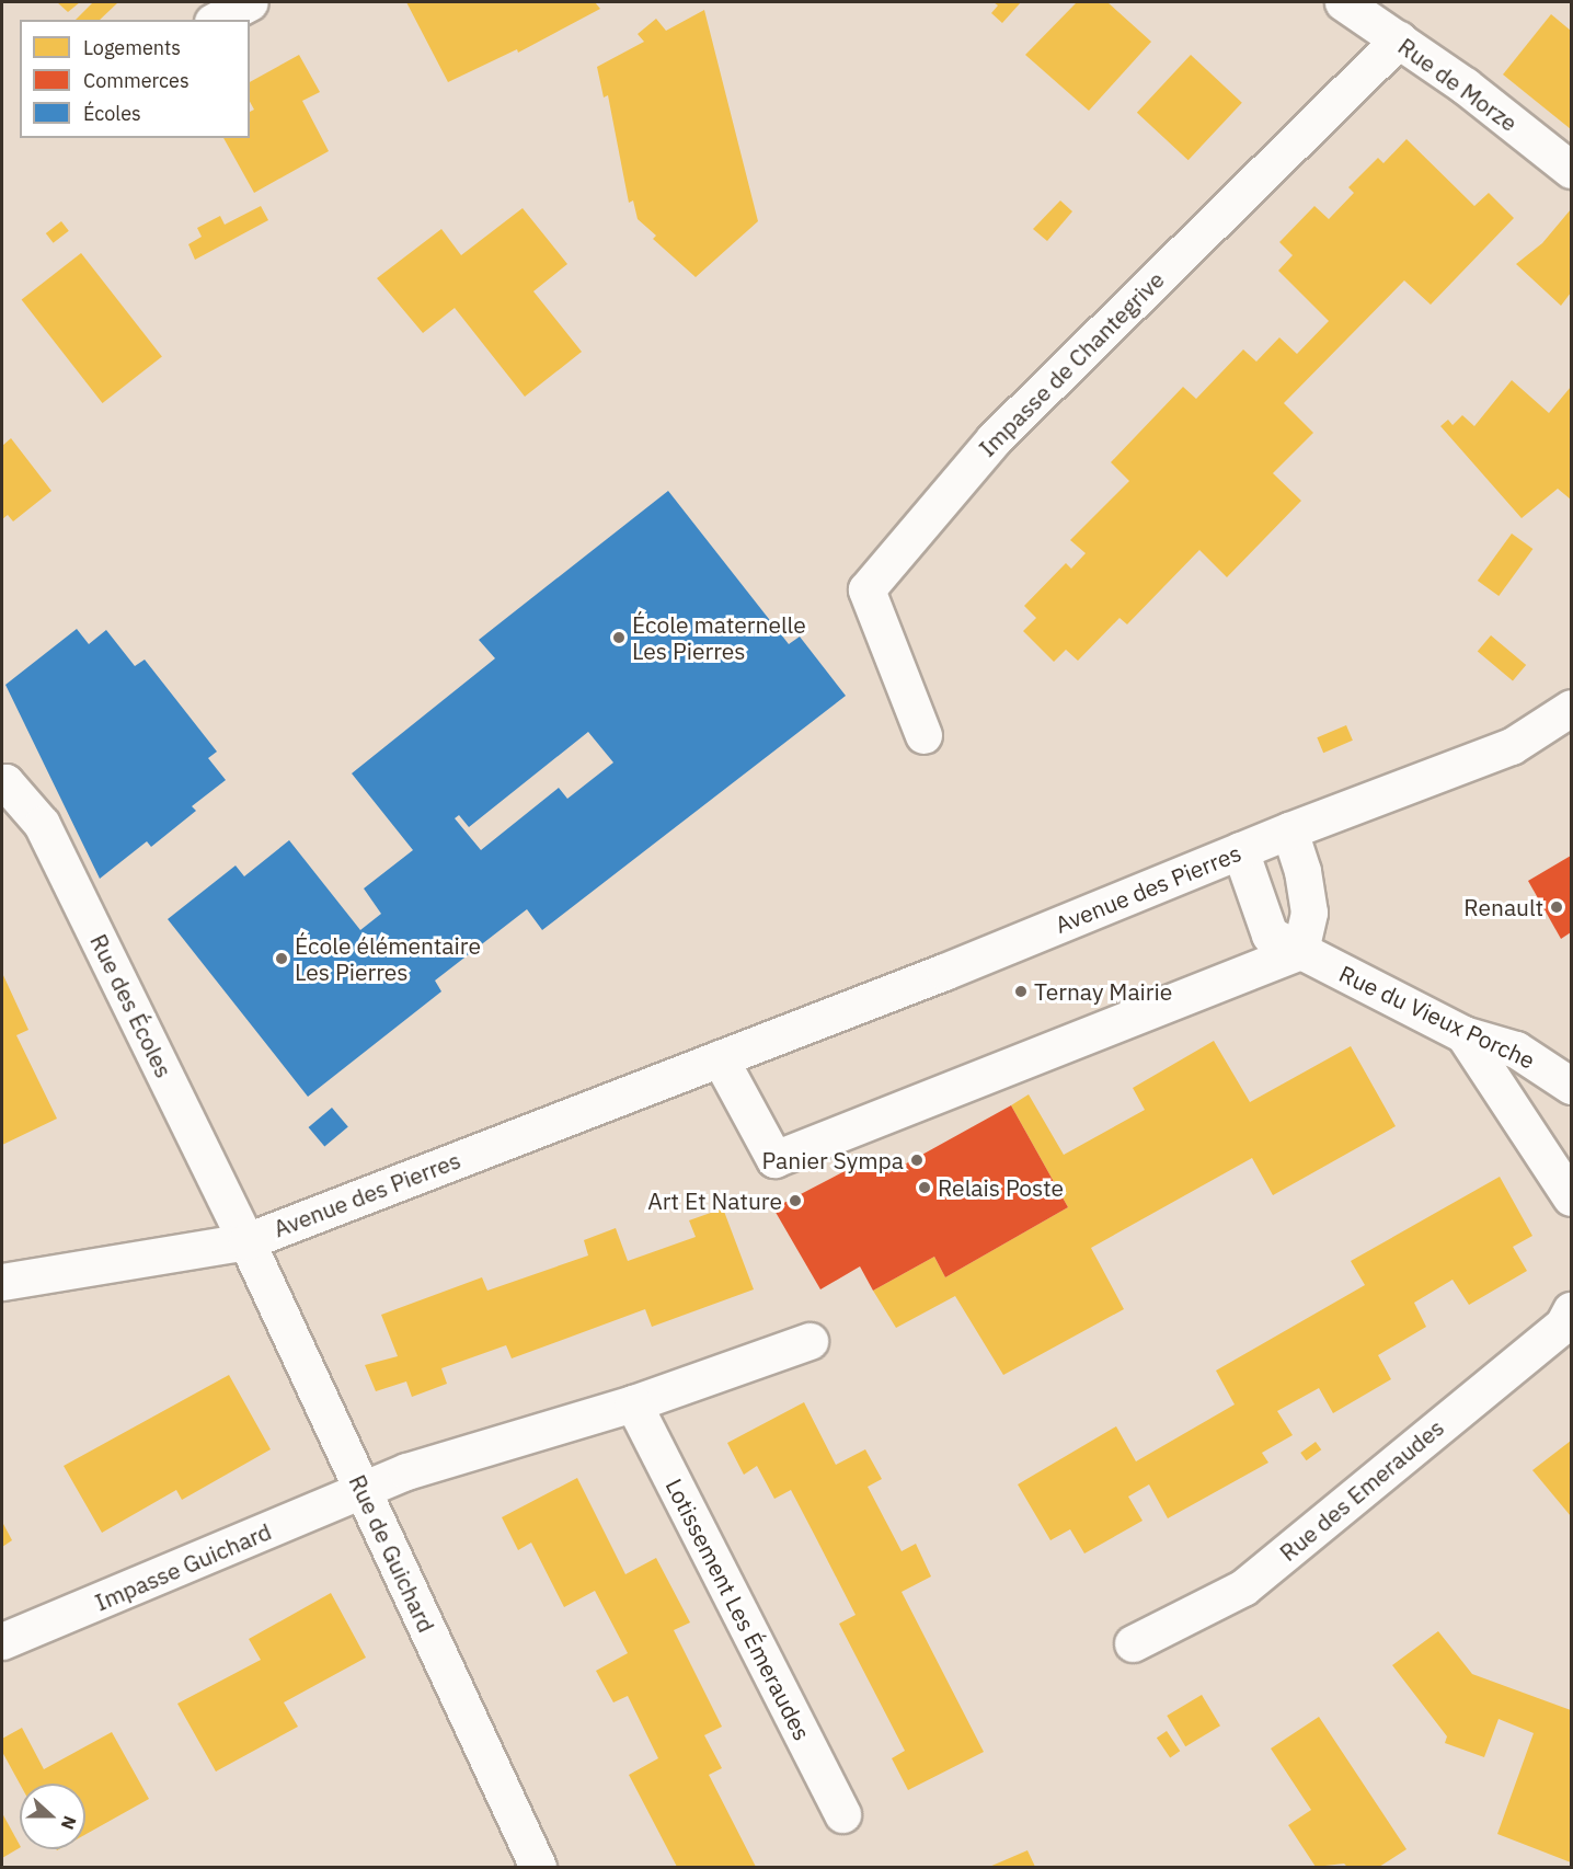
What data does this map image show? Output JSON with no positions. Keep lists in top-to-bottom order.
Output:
{
  "streets": {
    "street": [
      "Rue de Morze",
      "Impasse de Chantegrive",
      "Avenue des Pierres",
      "Rue des Écoles",
      "Rue du Vieux Porche",
      "Rue des Emeraudes",
      "Rue de Guichard",
      "Impasse Guichard",
      "Lotissement Les Émeraudes"
    ]
  },
  "crossings": [
    ["Rue de Morze", "Impasse de Chantegrive"],
    ["Avenue des Pierres", "Rue des Écoles"],
    ["Avenue des Pierres", "Rue du Vieux Porche"],
    ["Avenue des Pierres", "Rue de Guichard"],
    ["Rue des Écoles", "Rue de Guichard"],
    ["Rue de Guichard", "Impasse Guichard"]
  ],
  "places": [
    "École maternelle Les Pierres",
    "Renault",
    "École élémentaire Les Pierres",
    "Ternay Mairie",
    "Panier Sympa",
    "Relais Poste",
    "Art Et Nature"
  ],
  "legend": ["Logements", "Commerces", "Écoles"],
  "north": "right"
}
